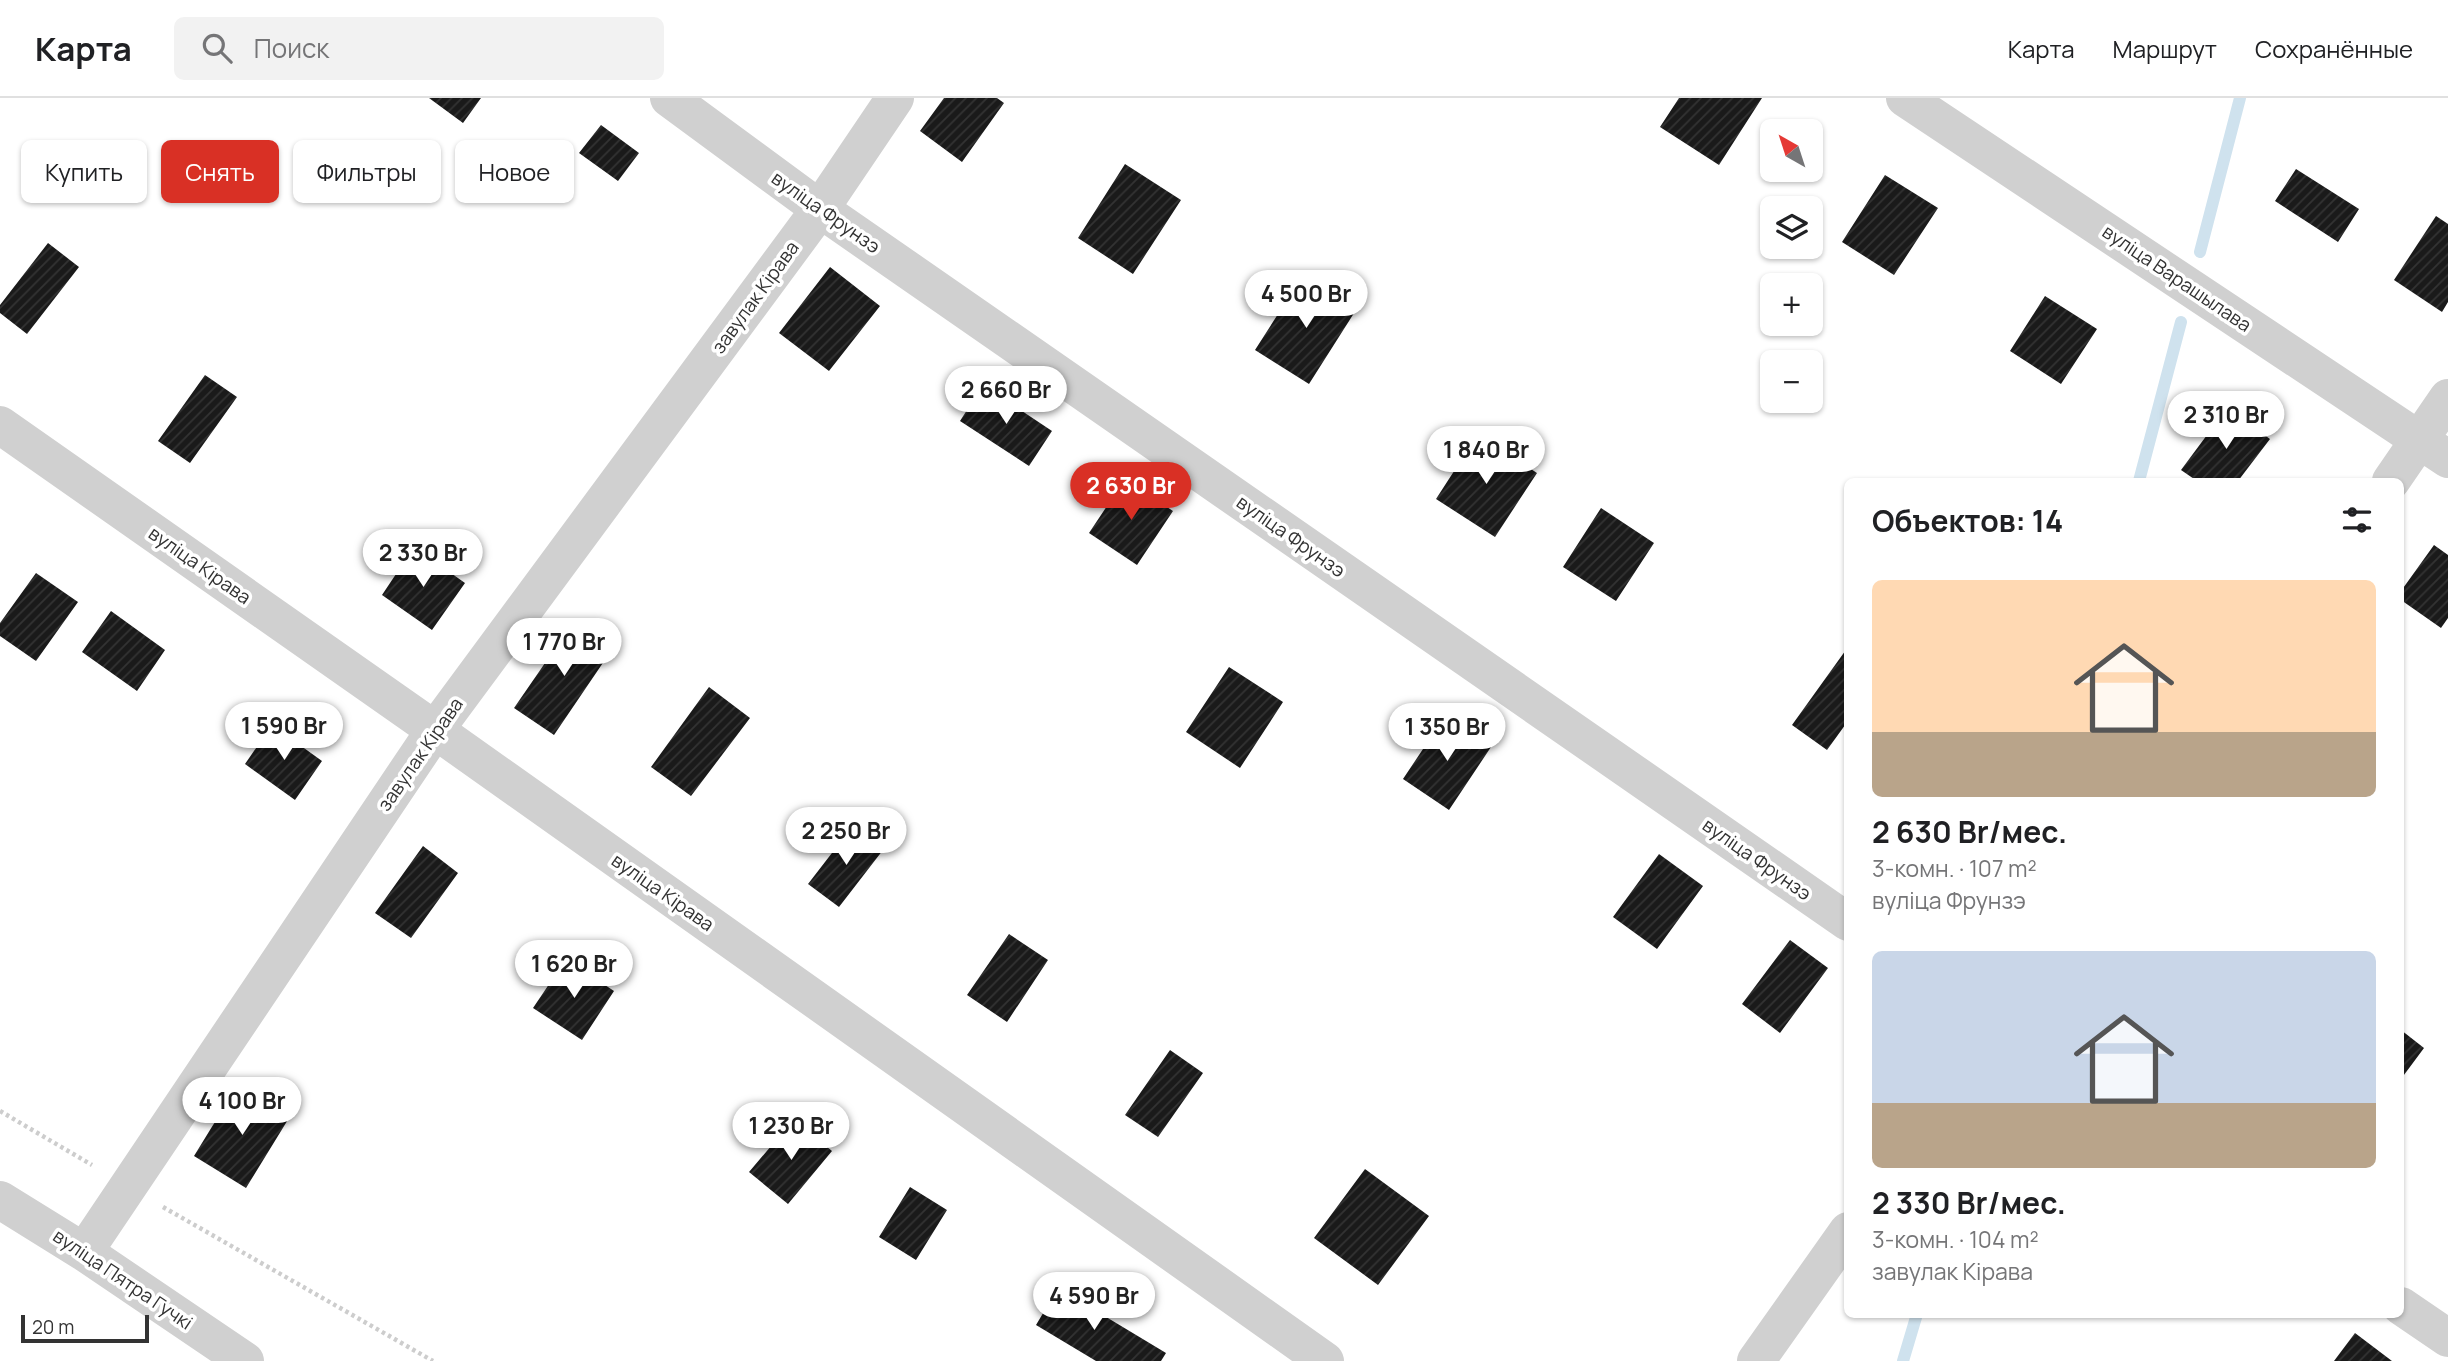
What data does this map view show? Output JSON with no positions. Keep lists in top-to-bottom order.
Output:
{
  "streets": {
    "street": [
      "вуліца Фрунзэ",
      "вуліца Варашылава",
      "завулак Кірава",
      "вуліца Кірава",
      "вуліца Пятра Гучкі"
    ]
  },
  "crossings": [
    ["вуліца Фрунзэ", "завулак Кірава"],
    ["завулак Кірава", "вуліца Кірава"],
    ["завулак Кірава", "вуліца Пятра Гучкі"]
  ],
  "scale_bar": "20 m",
  "north": "top left",
  "page": {
    "header": "Карта",
    "search": "Поиск",
    "nav": ["Карта", "Маршрут", "Сохранённые"],
    "map_buttons": ["+", "−"],
    "chip": [
      "Купить",
      "Снять",
      "Фильтры",
      "Новое"
    ],
    "price": [
      "4 500 Br",
      "2 660 Br",
      "2 310 Br",
      "1 840 Br",
      "2 630 Br",
      "2 330 Br",
      "1 770 Br",
      "1 590 Br",
      "1 350 Br",
      "2 250 Br",
      "1 620 Br",
      "4 100 Br",
      "1 230 Br",
      "4 590 Br"
    ],
    "heading": "Объектов: 14",
    "list": [
      {
        "name": "2 630 Br/мес.",
        "note": "3-комн. · 107 m² · вуліца Фрунзэ"
      },
      {
        "name": "2 330 Br/мес.",
        "note": "3-комн. · 104 m² · завулак Кірава"
      }
    ],
    "scale": "20 m"
  }
}
